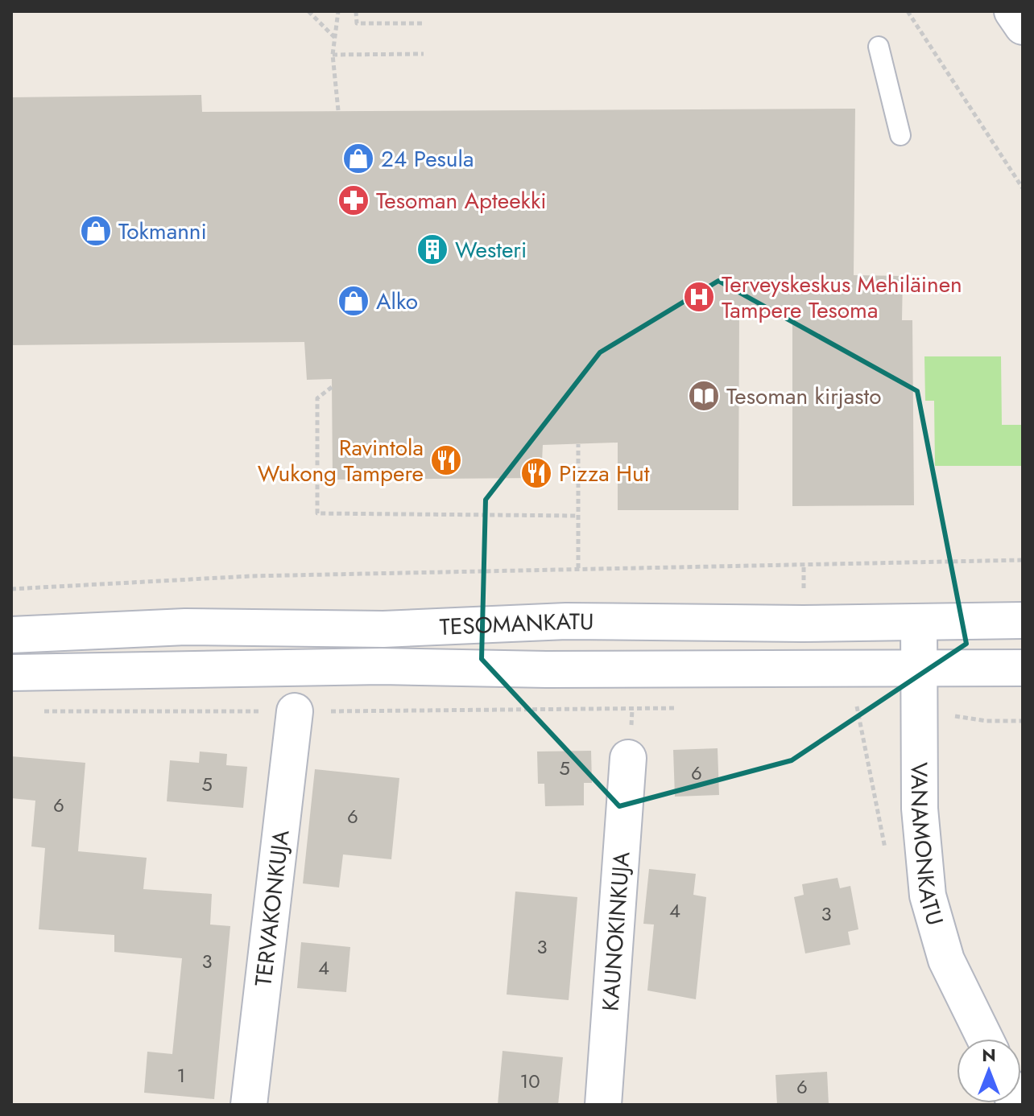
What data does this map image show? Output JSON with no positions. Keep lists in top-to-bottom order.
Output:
{
  "streets": {
    "main road": [
      "TESOMANKATU",
      "VANAMONKATU",
      "TERVAKONKUJA",
      "KAUNOKINKUJA"
    ]
  },
  "crossings": [
    ["TESOMANKATU", "VANAMONKATU"]
  ],
  "places": {
    "shop": ["24 Pesula", "Tokmanni", "Alko"],
    "pharmacy": ["Tesoman Apteekki"],
    "building": ["Westeri"],
    "hospital": ["Terveyskeskus Mehiläinen Tampere Tesoma"],
    "library": ["Tesoman kirjasto"],
    "restaurant": ["Ravintola Wukong Tampere", "Pizza Hut"]
  },
  "house_numbers": [
    "5",
    "6",
    "5",
    "6",
    "6",
    "4",
    "3",
    "3",
    "3",
    "4",
    "1",
    "10",
    "6"
  ],
  "north": "top"
}
